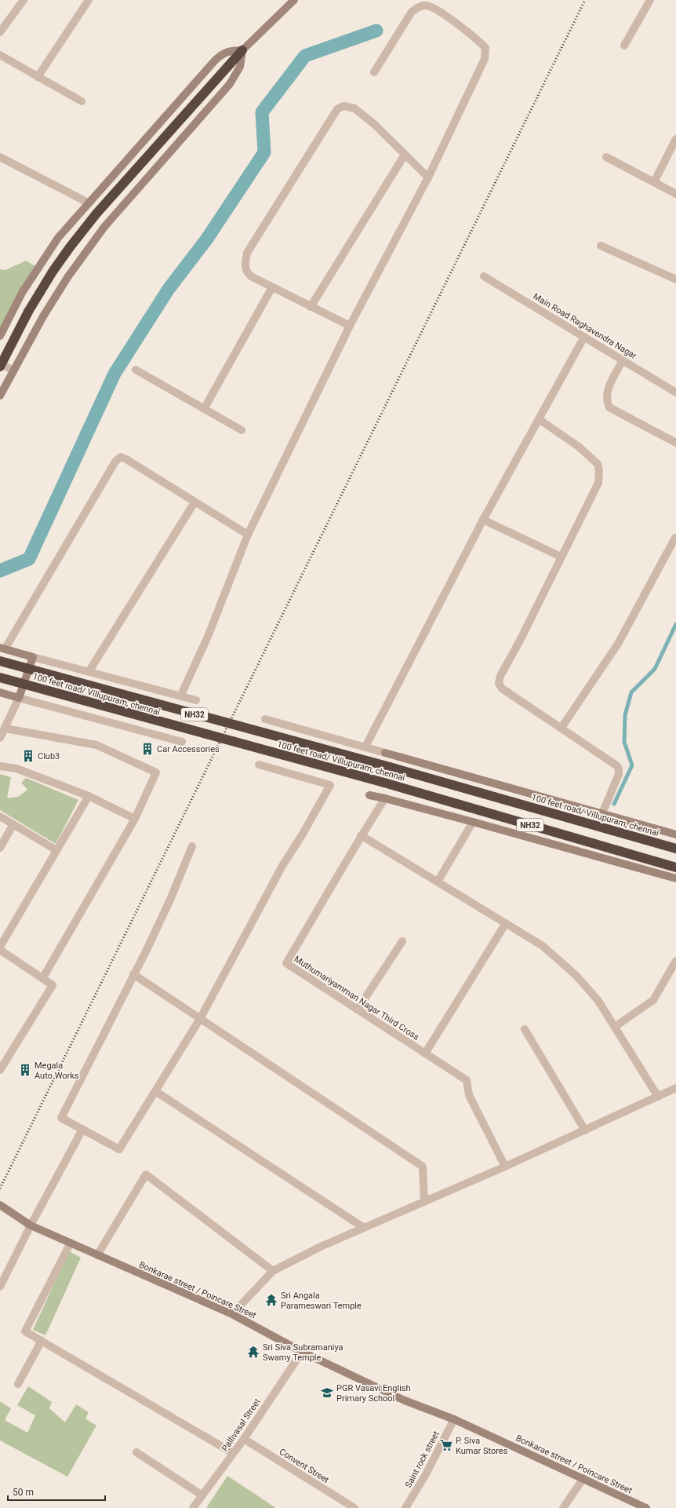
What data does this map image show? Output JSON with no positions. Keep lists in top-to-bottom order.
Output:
{
  "streets": {
    "highway": ["100 feet road/ Villupuram, chennai", "NH32"],
    "street": [
      "Main Road Raghavendra Nagar",
      "Muthumariyamman Nagar Third Cross",
      "Bonkarae street / Poincare Street",
      "Pallivasal Street",
      "Saint rock street",
      "Convent Street"
    ]
  },
  "crossings": [
    ["Bonkarae street / Poincare Street", "Pallivasal Street"],
    ["Bonkarae street / Poincare Street", "Saint rock street"],
    ["Pallivasal Street", "Convent Street"]
  ],
  "places": {
    "building": ["Car Accessories", "Club3", "Megala Auto Works"],
    "temple": ["Sri Angala Parameswari Temple", "Sri Siva Subramaniya Swamy Temple"],
    "school or university": ["PGR Vasavi English Primary School"],
    "supermarket": ["P. Siva Kumar Stores"]
  },
  "scale_bar": "50 m"
}
